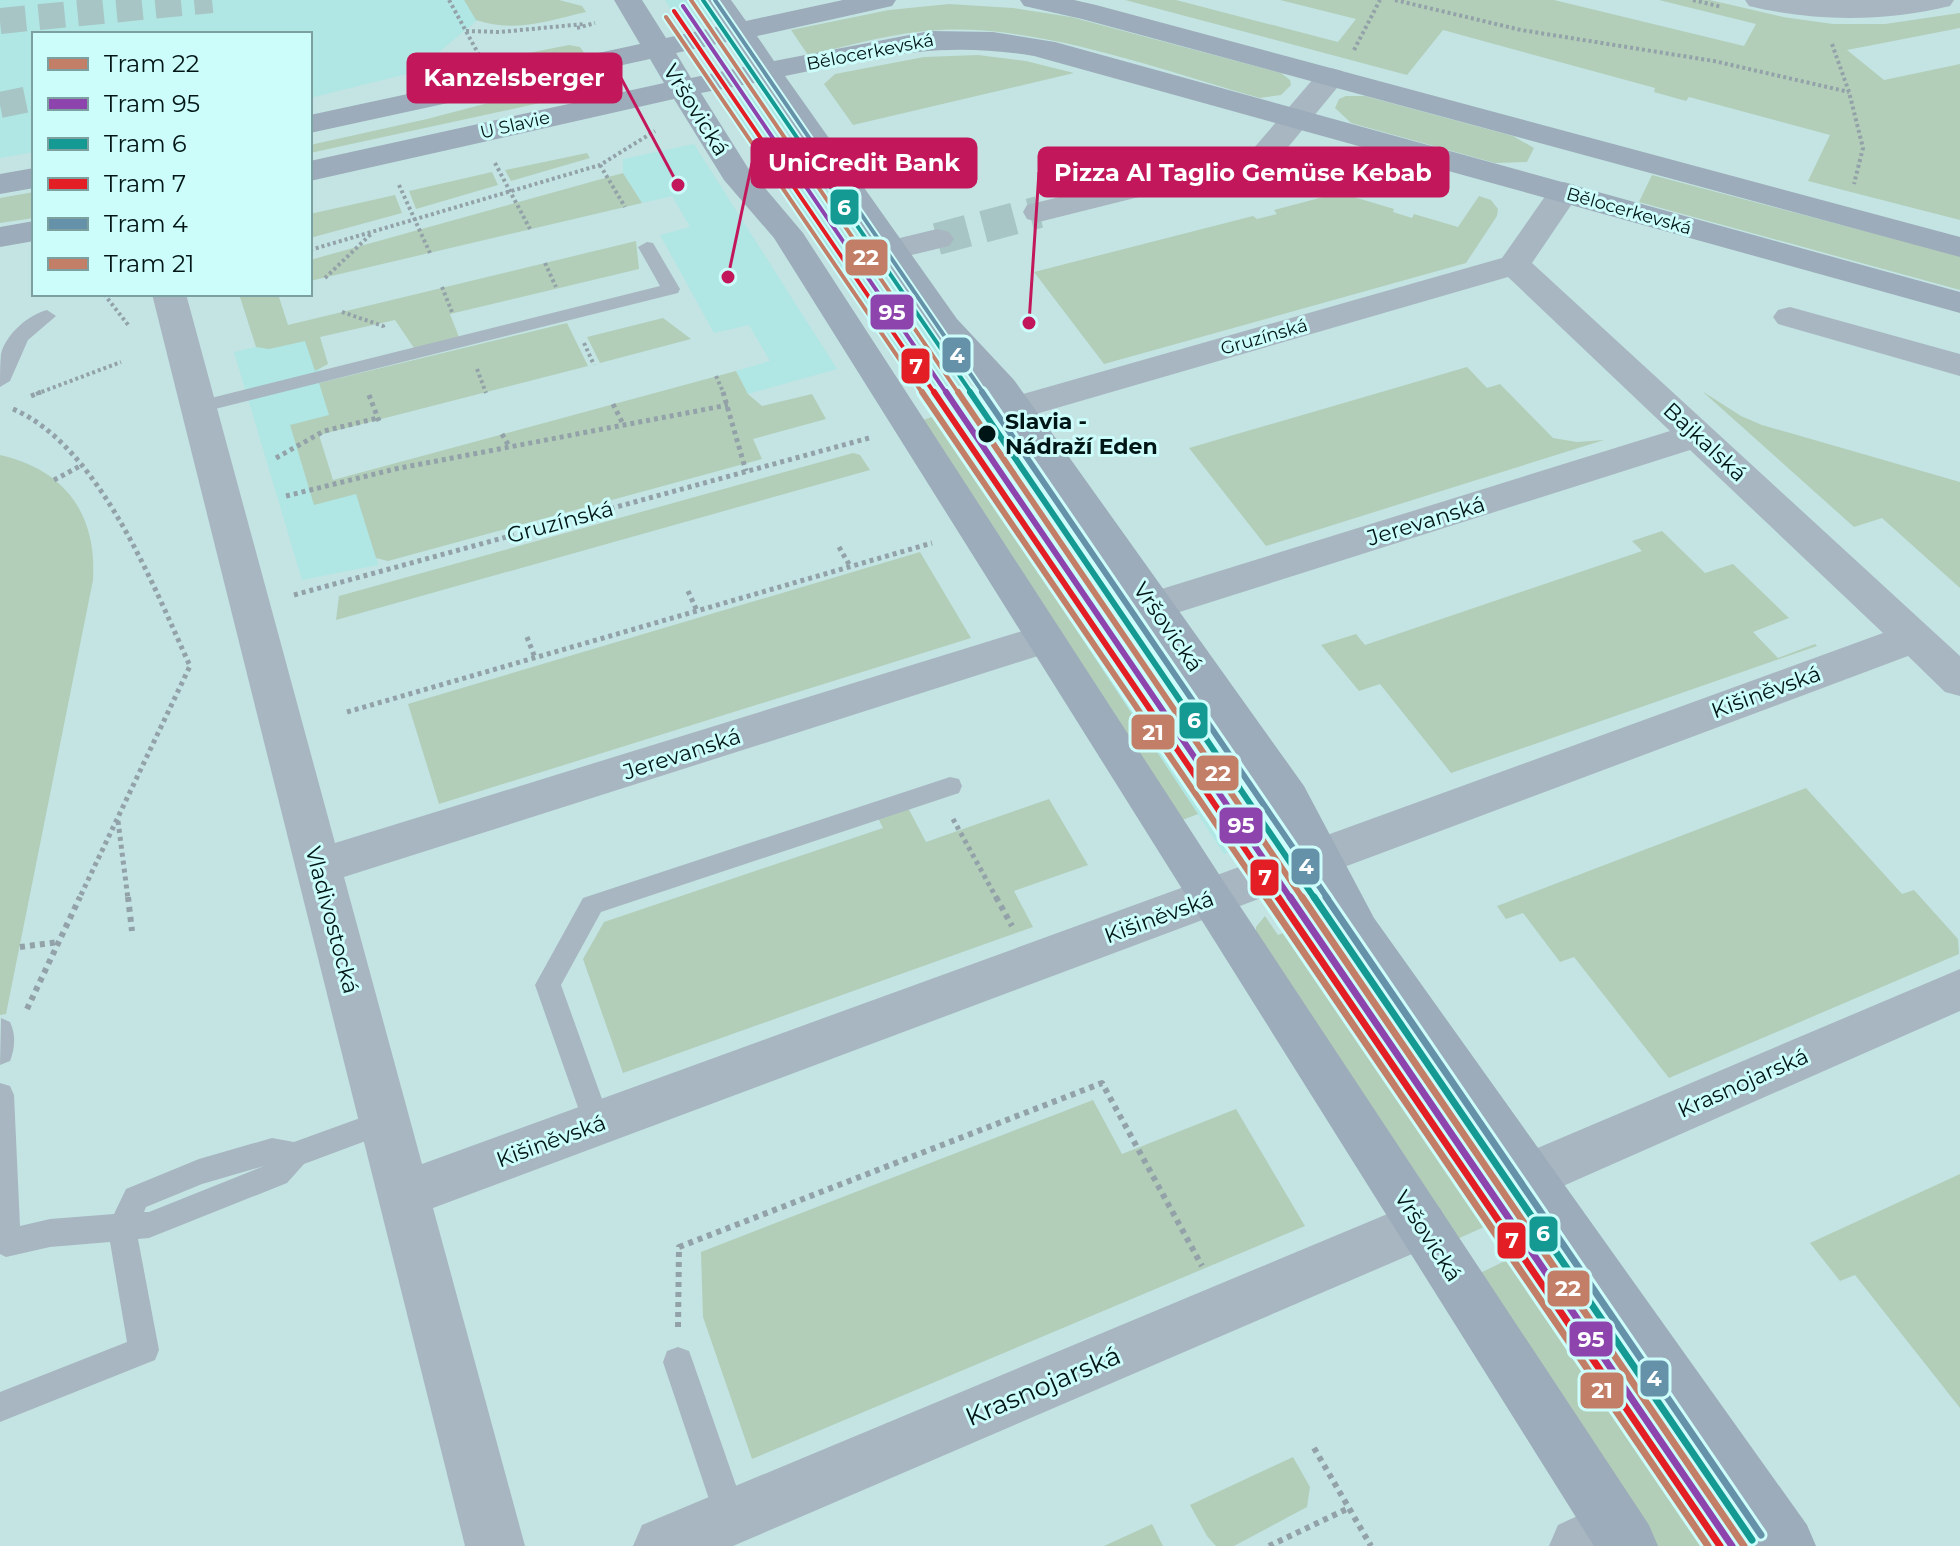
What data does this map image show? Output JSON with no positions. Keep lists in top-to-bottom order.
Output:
{
  "streets": {
    "main road": ["Bělocerkevská", "Vršovická", "U Slavie"],
    "street": [
      "Gruzínská",
      "Bajkalská",
      "Jerevanská",
      "Kišiněvská",
      "Vladivostocká",
      "Krasnojarská"
    ]
  },
  "crossings": [
    ["Bělocerkevská", "Vršovická"],
    ["Bělocerkevská", "U Slavie"],
    ["Vršovická", "U Slavie"],
    ["Vršovická", "Gruzínská"],
    ["Vršovická", "Jerevanská"],
    ["Vršovická", "Kišiněvská"],
    ["Vršovická", "Krasnojarská"],
    ["Gruzínská", "Bajkalská"],
    ["Gruzínská", "Vladivostocká"],
    ["Bajkalská", "Jerevanská"],
    ["Bajkalská", "Kišiněvská"],
    ["Jerevanská", "Vladivostocká"],
    ["Kišiněvská", "Vladivostocká"]
  ],
  "places": [
    "Kanzelsberger",
    "UniCredit Bank",
    "Pizza Al Taglio Gemüse Kebab",
    "Slavia - Nádraží Eden"
  ],
  "lines": [
    "tram line 22",
    "tram line 6",
    "tram line 4",
    "tram line 95",
    "tram line 7",
    "tram line 21"
  ],
  "legend": [
    "Tram 22",
    "Tram 95",
    "Tram 6",
    "Tram 7",
    "Tram 4",
    "Tram 21"
  ]
}
